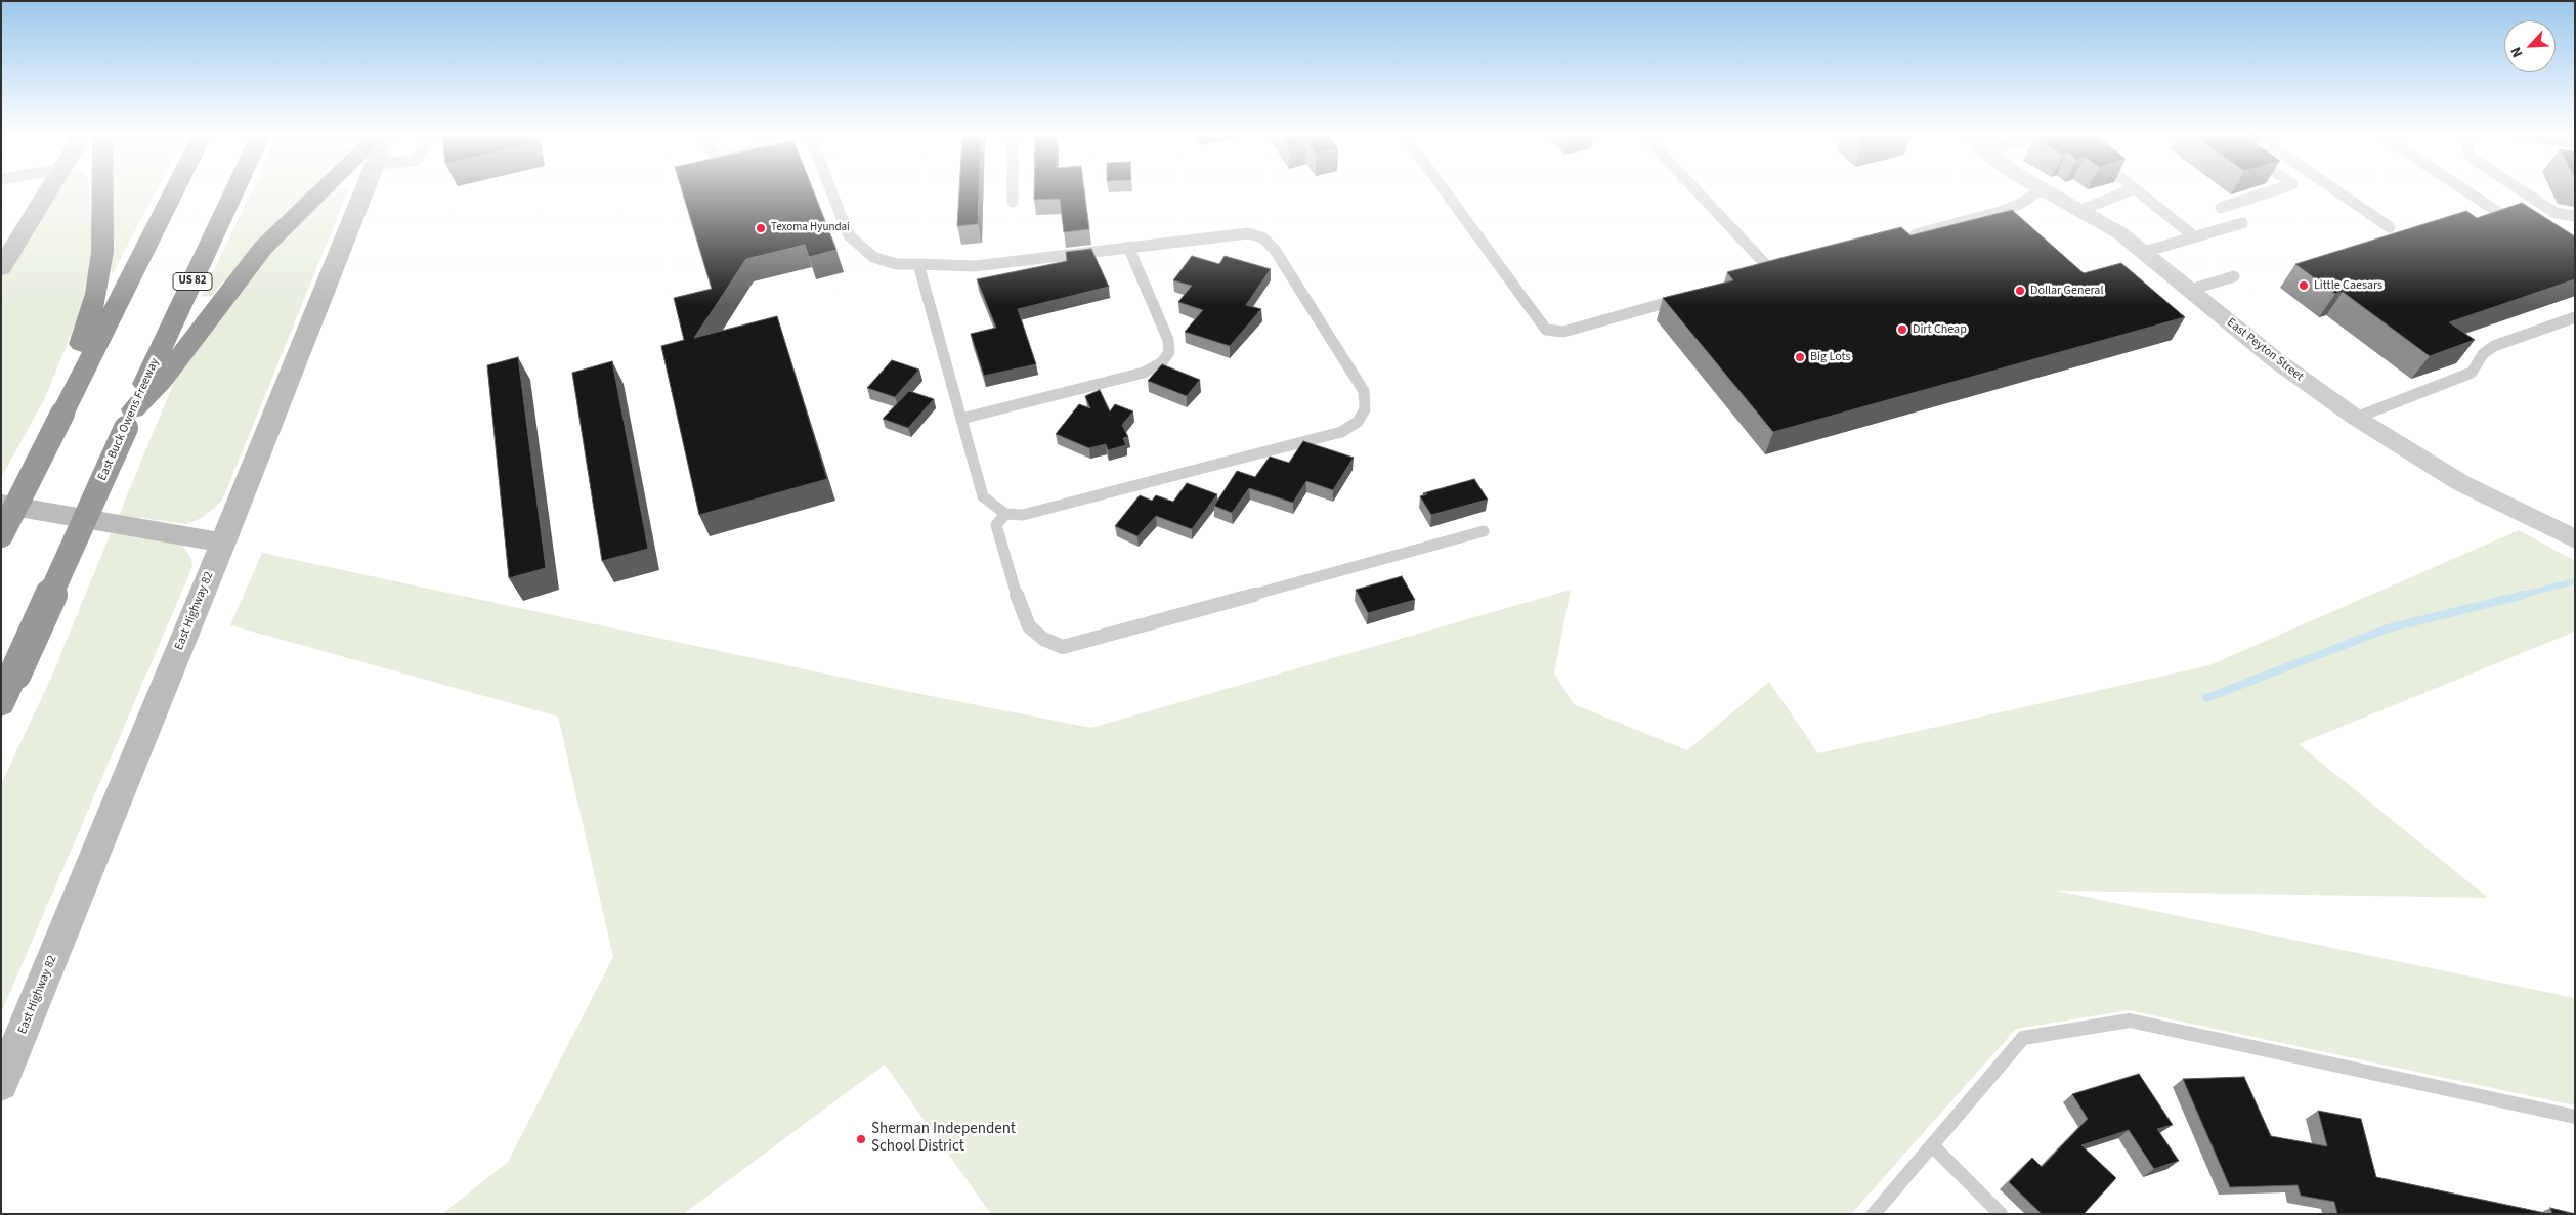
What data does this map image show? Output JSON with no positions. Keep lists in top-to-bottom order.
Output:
{
  "streets": {
    "highway": ["US 82", "East Buck Owens Freeway"],
    "main road": ["East Highway 82"],
    "street": ["East Peyton Street"]
  },
  "places": [
    "Texoma Hyundai",
    "Little Caesars",
    "Dollar General",
    "Dirt Cheap",
    "Big Lots",
    "Sherman Independent School District"
  ],
  "north": "bottom left"
}
